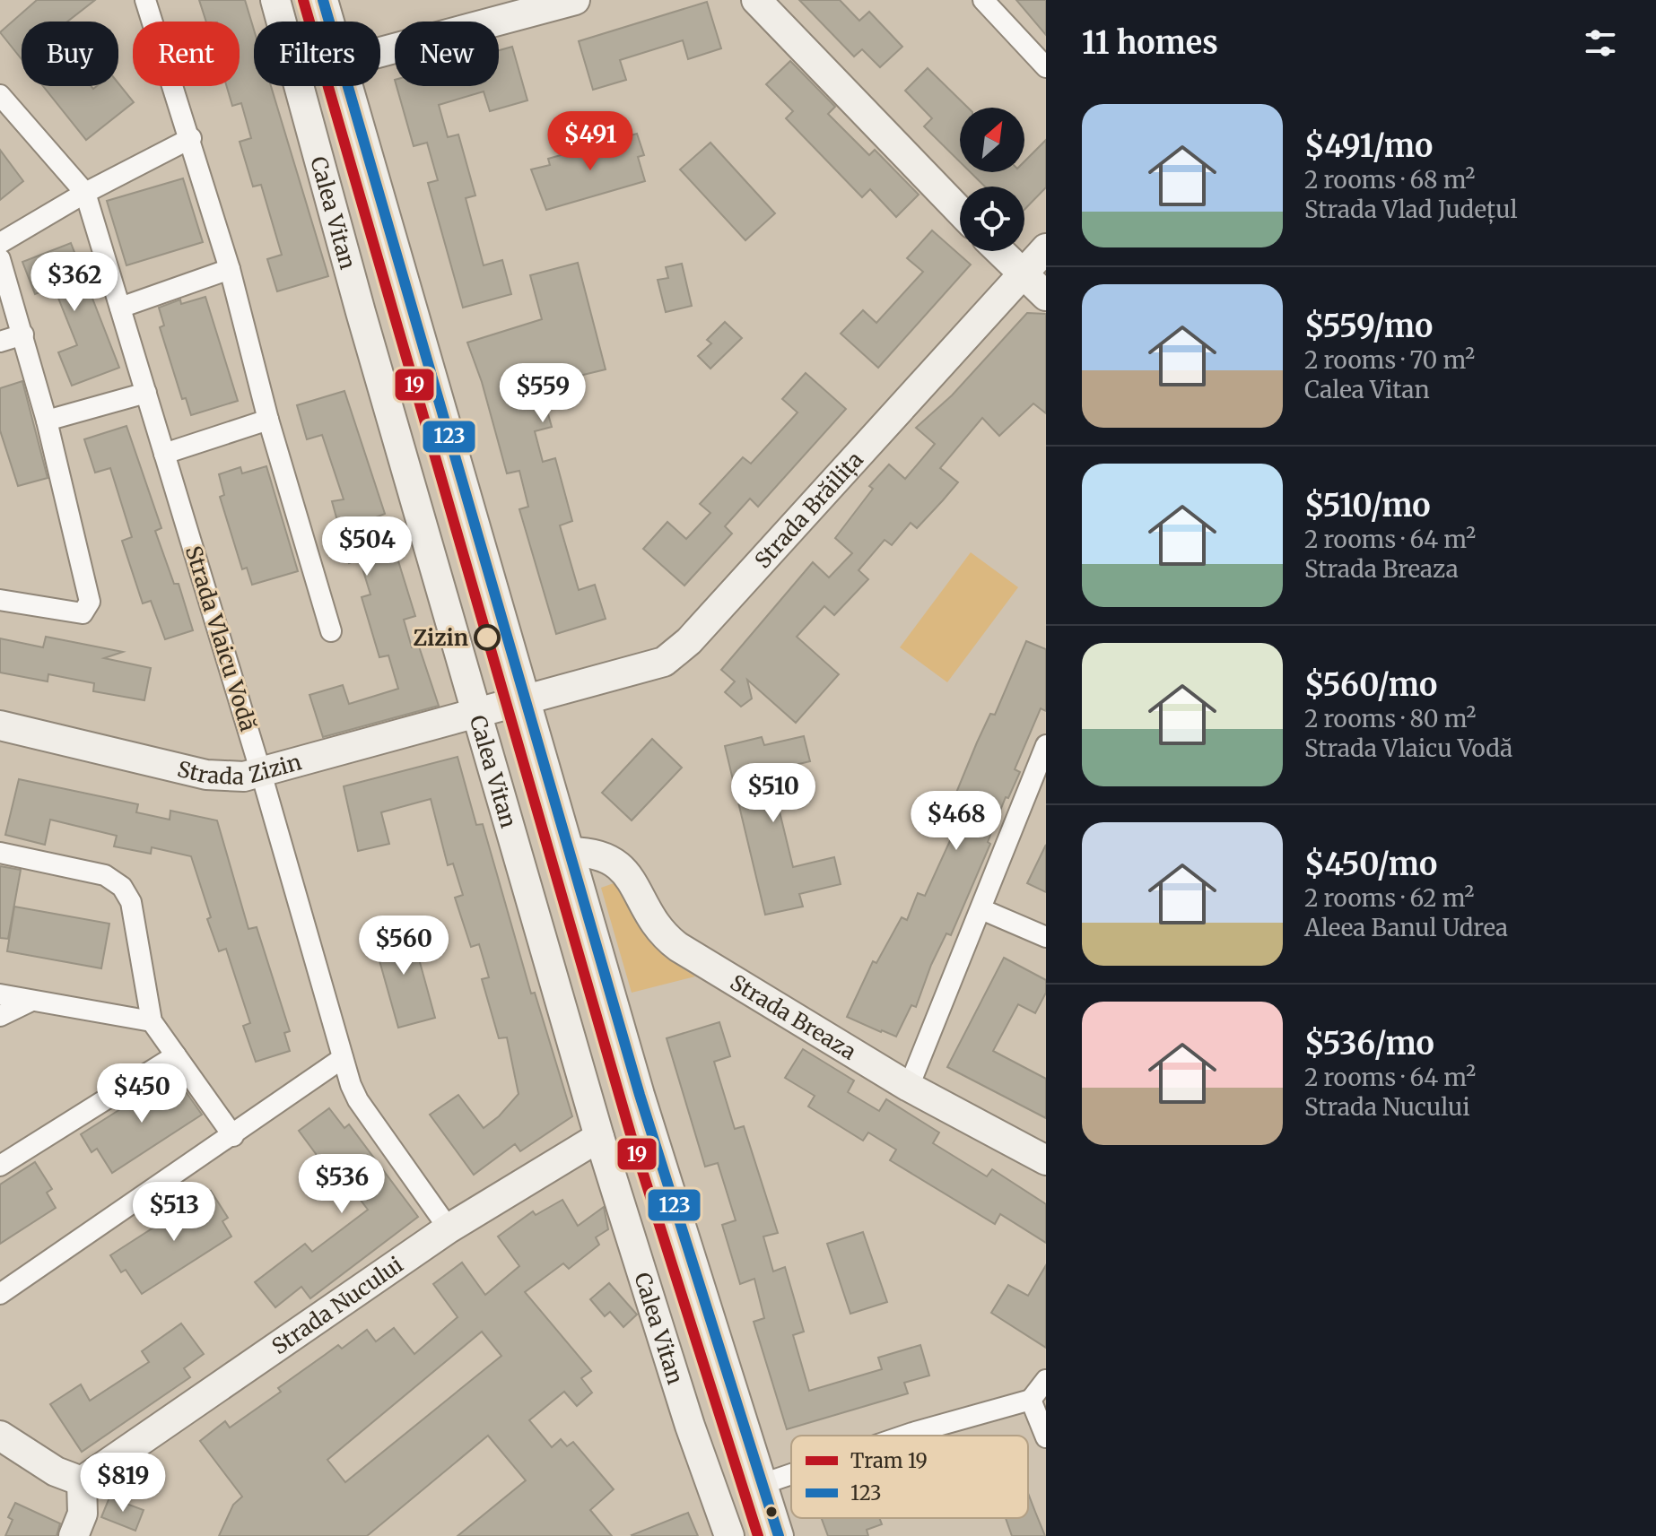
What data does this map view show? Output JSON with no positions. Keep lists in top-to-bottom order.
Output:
{
  "streets": {
    "street": [
      "Calea Vitan",
      "Strada Brăilița",
      "Strada Vlaicu Vodă",
      "Strada Zizin",
      "Strada Breaza",
      "Strada Nucului"
    ]
  },
  "crossings": [
    ["Calea Vitan", "Strada Brăilița"],
    ["Calea Vitan", "Strada Zizin"],
    ["Calea Vitan", "Strada Nucului"],
    ["Strada Brăilița", "Strada Zizin"],
    ["Strada Vlaicu Vodă", "Strada Zizin"],
    ["Strada Vlaicu Vodă", "Strada Nucului"]
  ],
  "places": ["Zizin"],
  "lines": ["tram line 19", "transit line 123"],
  "legend": ["Tram 19", "123"],
  "north": "top right",
  "page": {
    "heading": "11 homes",
    "chip": [
      "Buy",
      "Rent",
      "Filters",
      "New"
    ],
    "list": [
      {
        "name": "$491/mo",
        "note": "2 rooms · 68 m² · Strada Vlad Județul"
      },
      {
        "name": "$559/mo",
        "note": "2 rooms · 70 m² · Calea Vitan"
      },
      {
        "name": "$510/mo",
        "note": "2 rooms · 64 m² · Strada Breaza"
      },
      {
        "name": "$560/mo",
        "note": "2 rooms · 80 m² · Strada Vlaicu Vodă"
      },
      {
        "name": "$450/mo",
        "note": "2 rooms · 62 m² · Aleea Banul Udrea"
      },
      {
        "name": "$536/mo",
        "note": "2 rooms · 64 m² · Strada Nucului"
      }
    ],
    "price": [
      "$491",
      "$362",
      "$559",
      "$504",
      "$510",
      "$468",
      "$560",
      "$450",
      "$536",
      "$513",
      "$819"
    ]
  }
}
